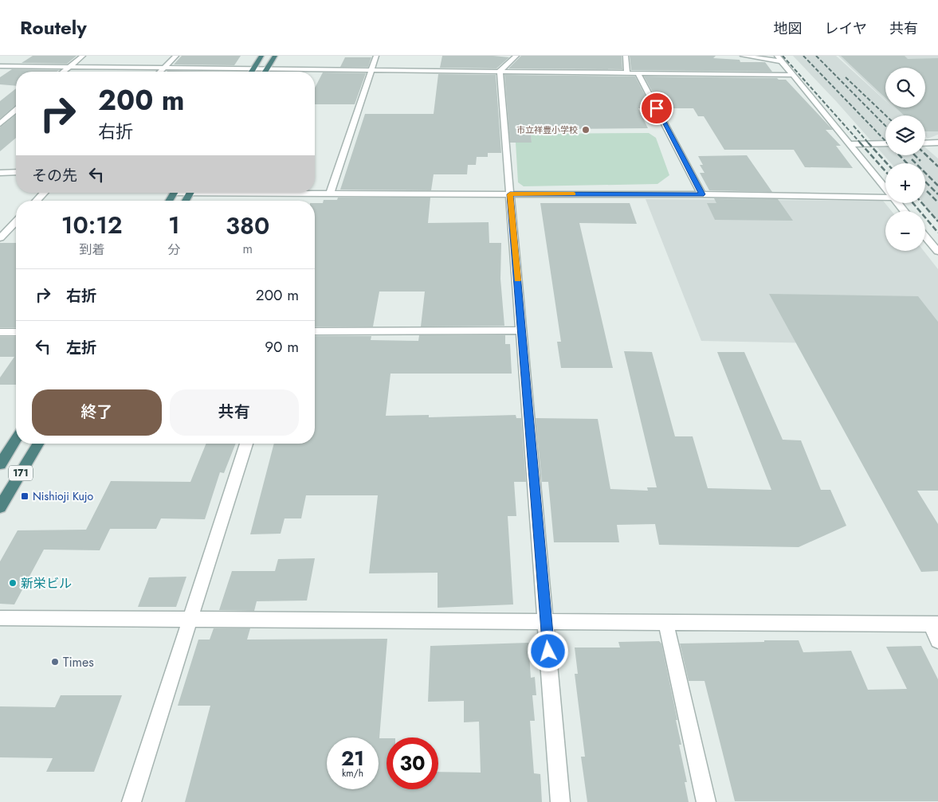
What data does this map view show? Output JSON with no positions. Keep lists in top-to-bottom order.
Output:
{
  "streets": {
    "highway": ["171"]
  },
  "places": {
    "other": ["市立祥豊小学校", "新栄ビル", "Times"],
    "transit": ["Nishioji Kujo"]
  },
  "page": {
    "header": "Routely",
    "nav": ["地図", "レイヤ", "共有"],
    "map_buttons": ["+", "−"],
    "turn": ["200 m", "右折"],
    "then": "その先",
    "eta": [
      "10:12",
      "到着",
      "1",
      "分",
      "380",
      "m"
    ],
    "list": [
      {
        "name": "右折",
        "value": "200 m"
      },
      {
        "name": "左折",
        "value": "90 m"
      }
    ],
    "buttons": ["終了", "共有"],
    "speed": "21 km/h",
    "limit": "30"
  }
}
